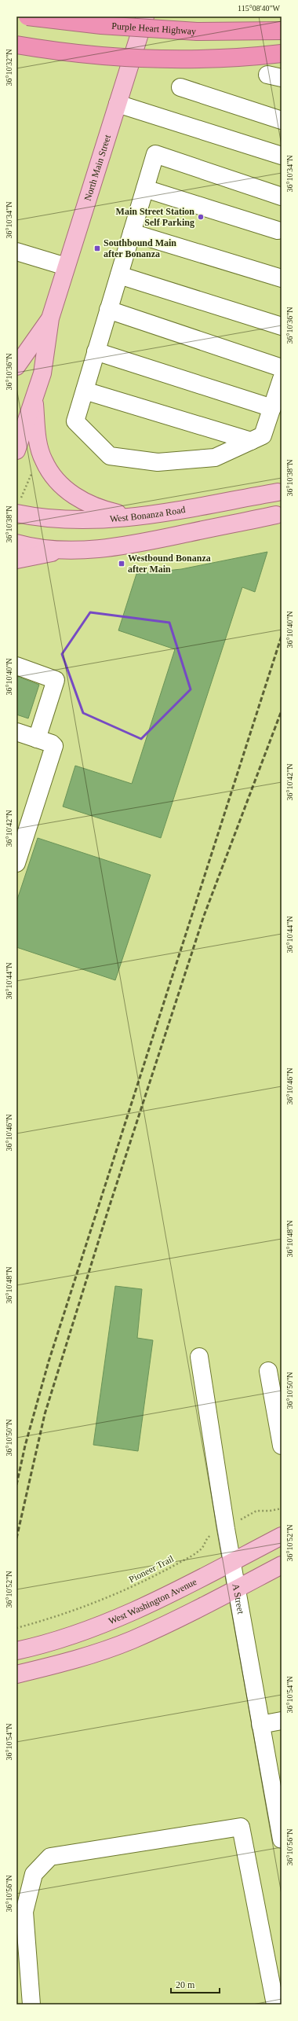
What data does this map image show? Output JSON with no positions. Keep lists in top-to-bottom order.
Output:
{
  "streets": {
    "highway": ["Purple Heart Highway"],
    "main road": ["North Main Street", "West Bonanza Road", "West Washington Avenue"],
    "street": ["A Street"],
    "path": ["Pioneer Trail"]
  },
  "crossings": [
    ["Pioneer Trail", "A Street"],
    ["A Street", "West Washington Avenue"]
  ],
  "places": {
    "other": ["Main Street Station Self Parking"],
    "transit": ["Southbound Main after Bonanza", "Westbound Bonanza after Main"]
  },
  "scale_bar": "20 m",
  "coordinates": [
    "115°08'40\"W",
    "36°10'32\"N",
    "36°10'34\"N",
    "36°10'36\"N",
    "36°10'38\"N",
    "36°10'40\"N",
    "36°10'42\"N",
    "36°10'44\"N",
    "36°10'46\"N",
    "36°10'48\"N",
    "36°10'50\"N",
    "36°10'52\"N",
    "36°10'54\"N",
    "36°10'56\"N"
  ]
}
